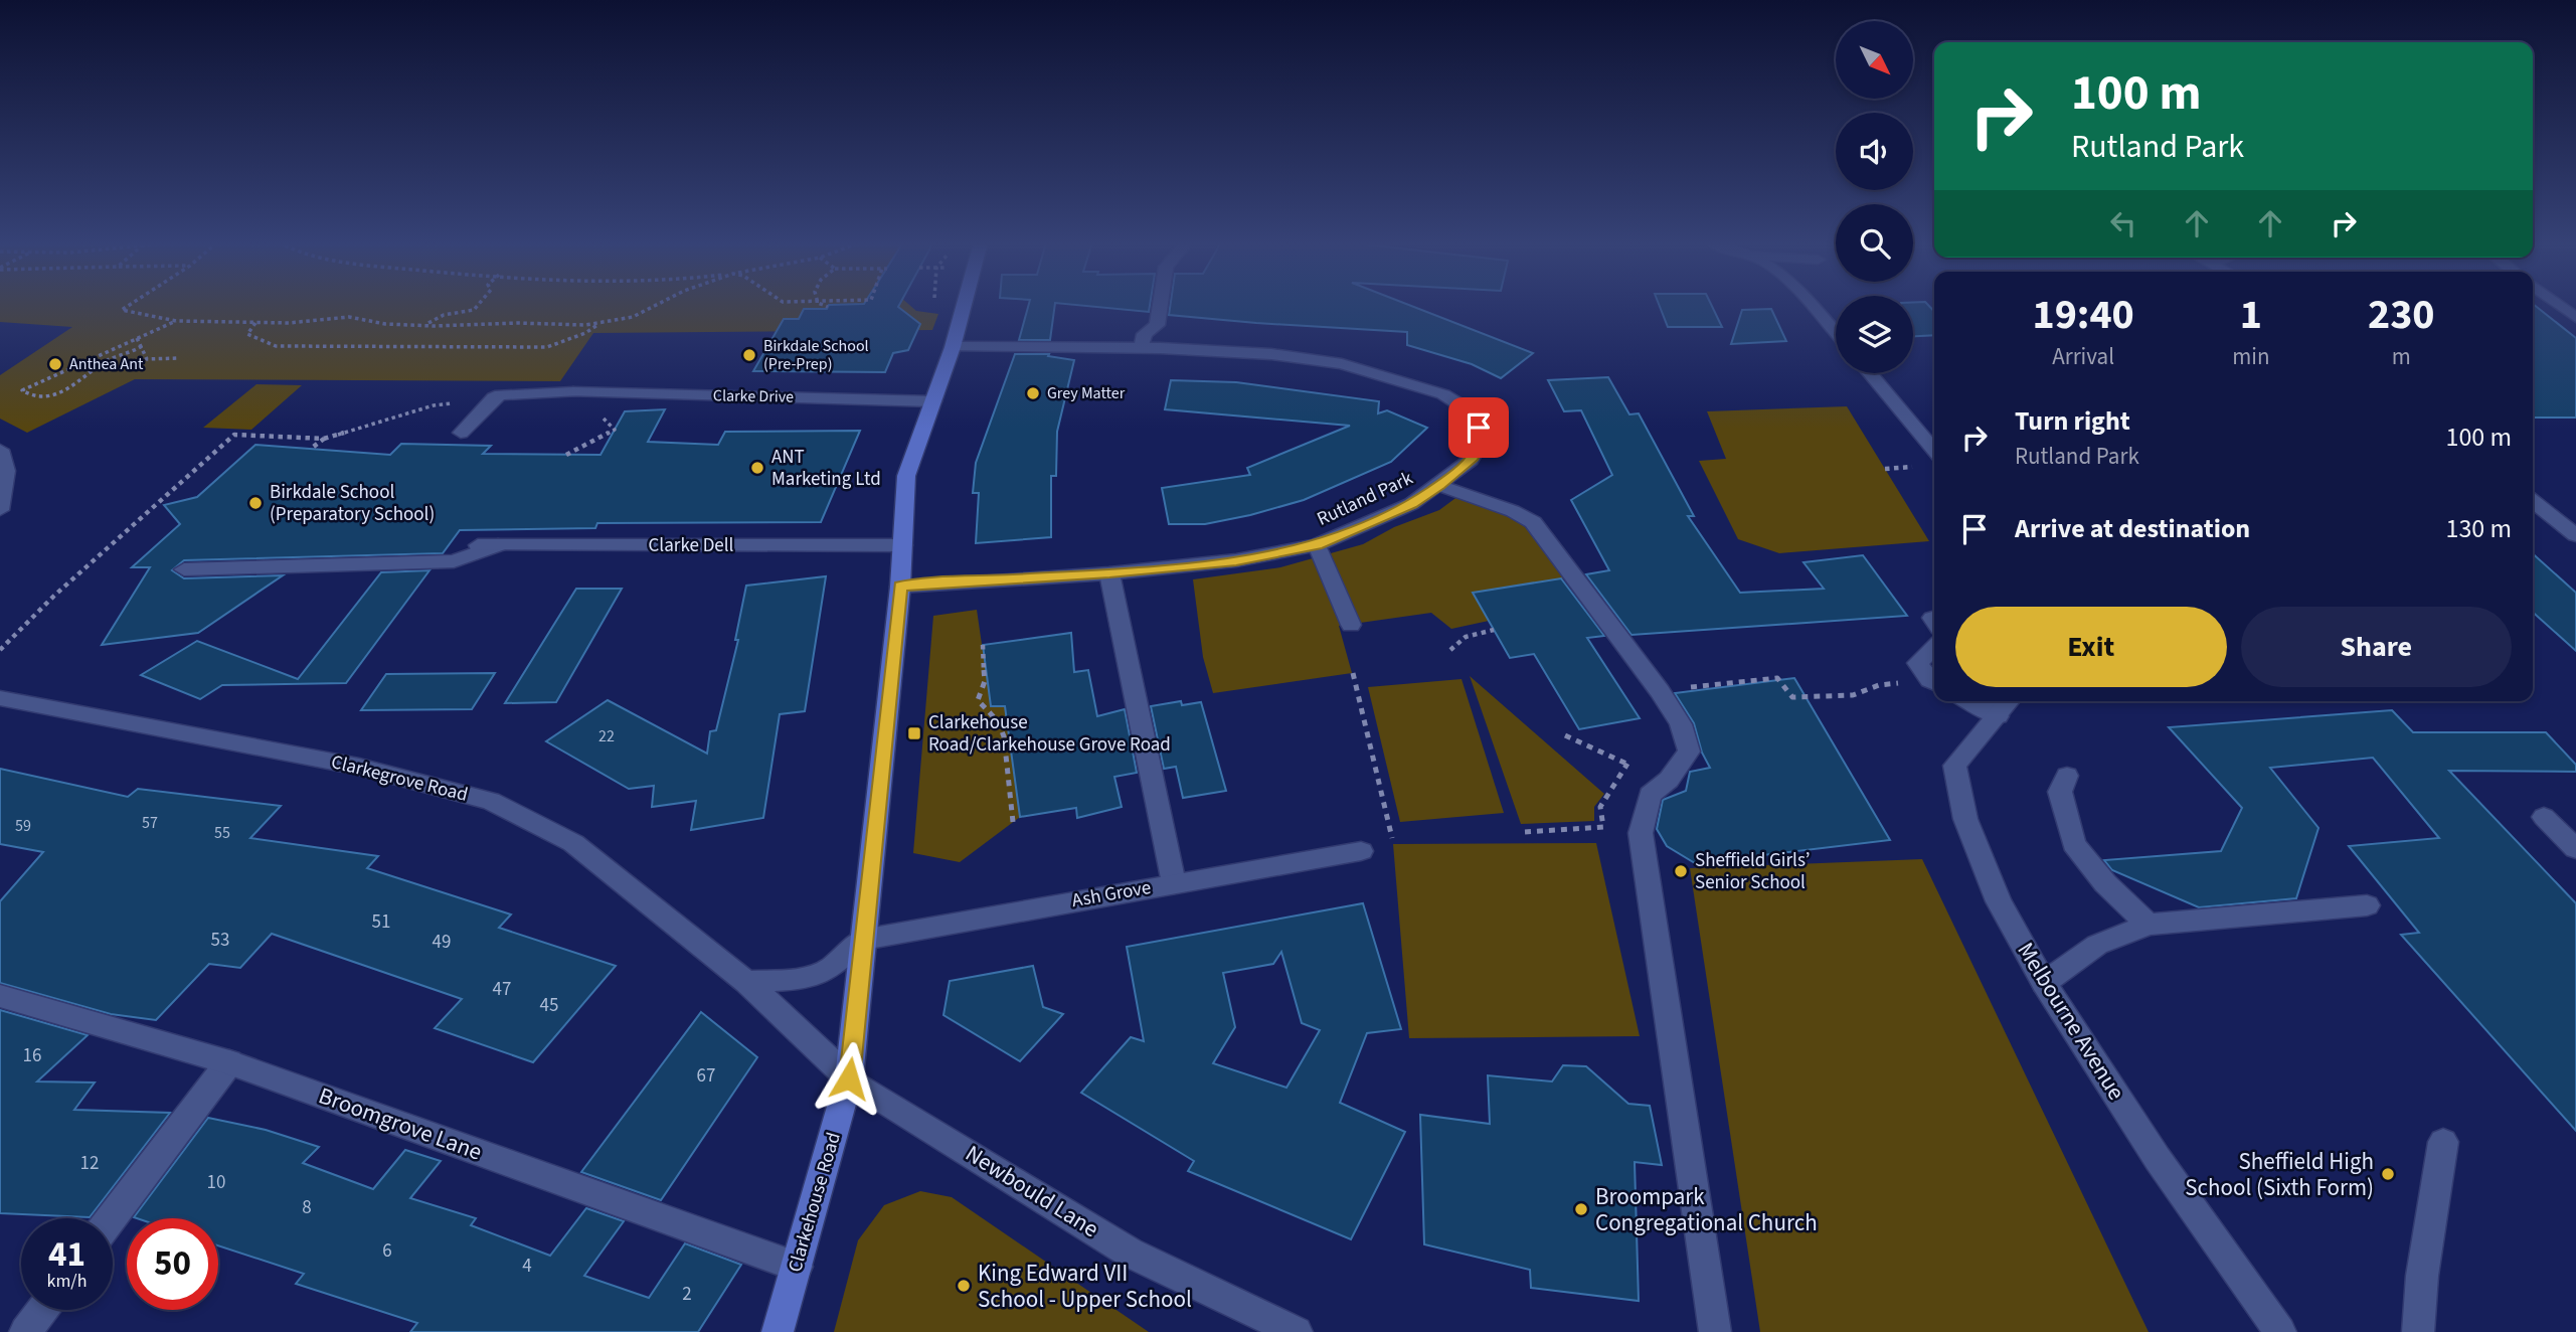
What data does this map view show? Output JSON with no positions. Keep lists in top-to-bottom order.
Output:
{
  "streets": {
    "main road": ["Clarkehouse Road"],
    "street": [
      "Clarke Drive",
      "Rutland Park",
      "Clarke Dell",
      "Clarkegrove Road",
      "Ash Grove",
      "Melbourne Avenue",
      "Broomgrove Lane",
      "Newbould Lane"
    ]
  },
  "crossings": [
    ["Clarke Drive", "Clarkehouse Road"],
    ["Rutland Park", "Clarkehouse Road"],
    ["Clarke Dell", "Clarkehouse Road"],
    ["Clarkegrove Road", "Newbould Lane"],
    ["Clarkegrove Road", "Clarkehouse Road"],
    ["Ash Grove", "Clarkehouse Road"],
    ["Broomgrove Lane", "Clarkehouse Road"],
    ["Newbould Lane", "Clarkehouse Road"]
  ],
  "places": {
    "other": [
      "Birkdale School (Pre-Prep)",
      "Anthea Ant",
      "Grey Matter",
      "ANT Marketing Ltd",
      "Birkdale School (Preparatory School)",
      "Sheffield Girls’ Senior School",
      "Sheffield High School (Sixth Form)",
      "Broompark Congregational Church",
      "King Edward VII School - Upper School"
    ],
    "transit": ["Clarkehouse Road/Clarkehouse Grove Road"]
  },
  "house_numbers": [
    "22",
    "57",
    "59",
    "55",
    "51",
    "53",
    "49",
    "47",
    "45",
    "16",
    "67",
    "12",
    "10",
    "8",
    "6",
    "4",
    "2"
  ],
  "north": "bottom right",
  "page": {
    "turn": ["100 m", "Rutland Park"],
    "eta": [
      "19:40",
      "Arrival",
      "1",
      "min",
      "230",
      "m"
    ],
    "list": [
      {
        "name": "Turn right",
        "note": "Rutland Park",
        "value": "100 m"
      },
      {
        "name": "Arrive at destination",
        "value": "130 m"
      }
    ],
    "buttons": ["Exit", "Share"],
    "speed": "41 km/h",
    "limit": "50"
  }
}
